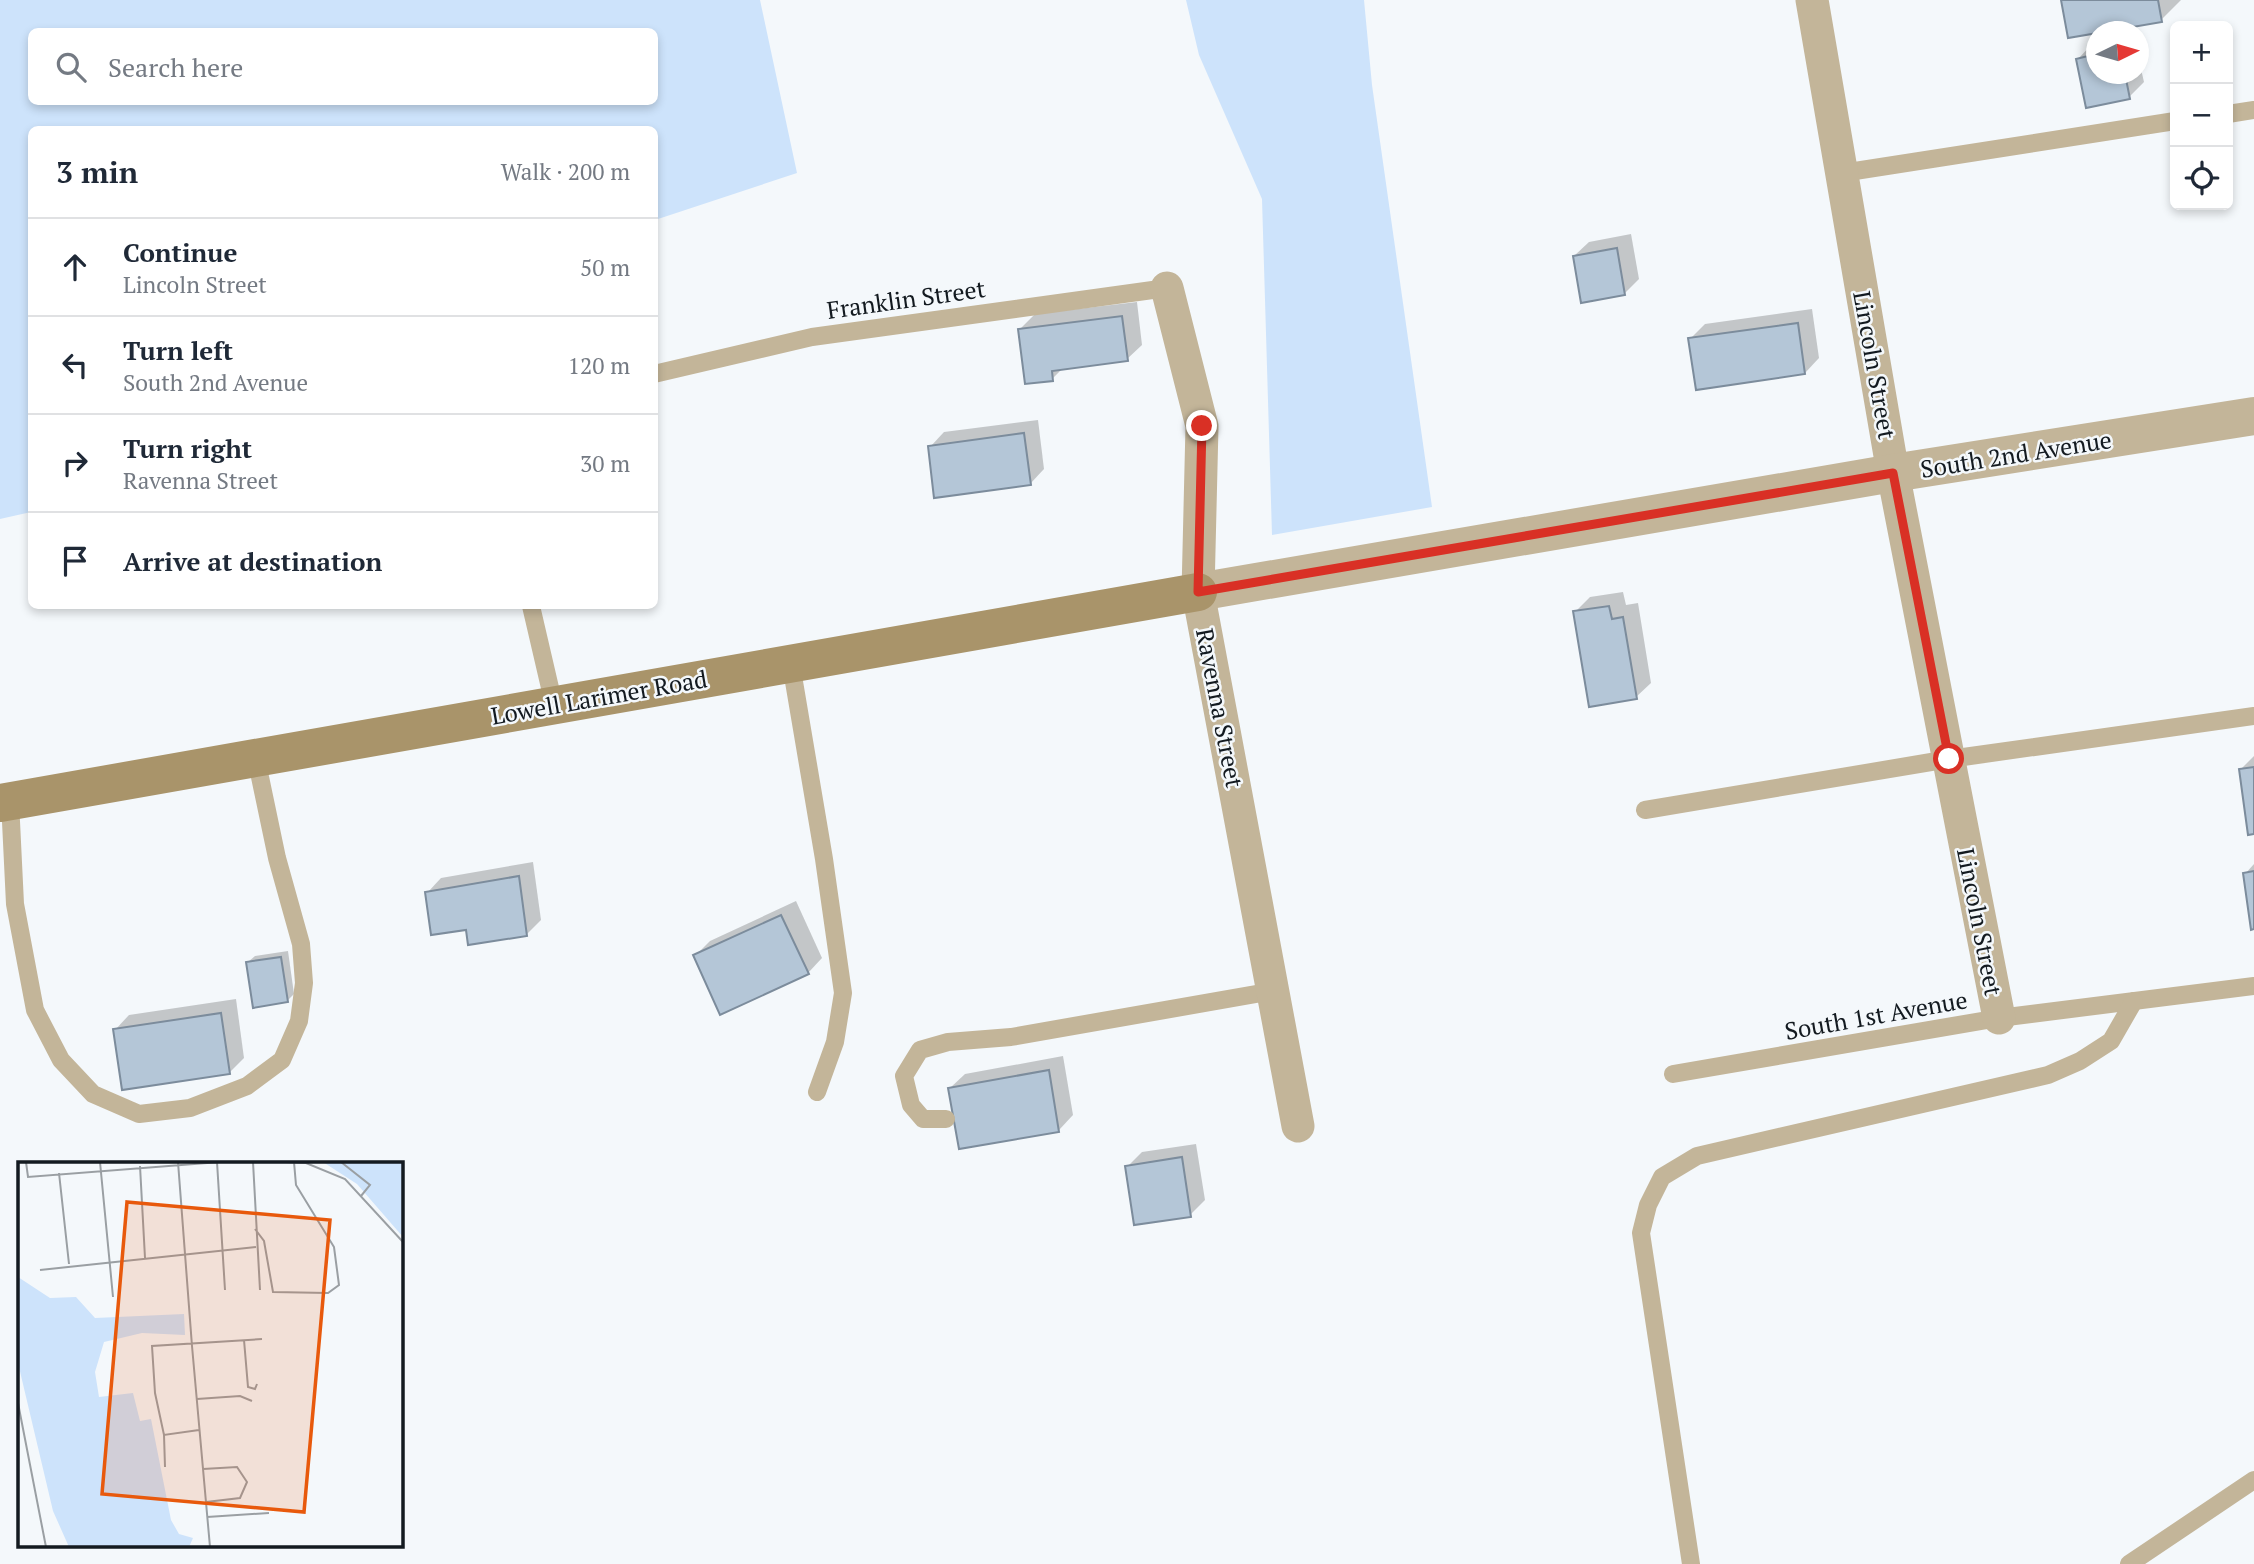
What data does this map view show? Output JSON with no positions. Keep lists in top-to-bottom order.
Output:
{
  "streets": {
    "main road": ["Lowell Larimer Road"],
    "street": ["Lincoln Street", "South 2nd Avenue", "Ravenna Street"],
    "lane": ["Franklin Street", "South 1st Avenue"]
  },
  "crossings": [
    ["Franklin Street", "Ravenna Street"],
    ["Lincoln Street", "South 2nd Avenue"],
    ["Lincoln Street", "South 1st Avenue"],
    ["South 2nd Avenue", "Lowell Larimer Road"],
    ["South 2nd Avenue", "Ravenna Street"],
    ["Lowell Larimer Road", "Ravenna Street"]
  ],
  "north": "right",
  "page": {
    "map_buttons": ["+", "−"],
    "search": "Search here",
    "heading": ["3 min", "Walk · 200 m"],
    "list": [
      ["Continue", "Lincoln Street", "50 m"],
      ["Turn left", "South 2nd Avenue", "120 m"],
      ["Turn right", "Ravenna Street", "30 m"],
      "Arrive at destination"
    ]
  }
}
